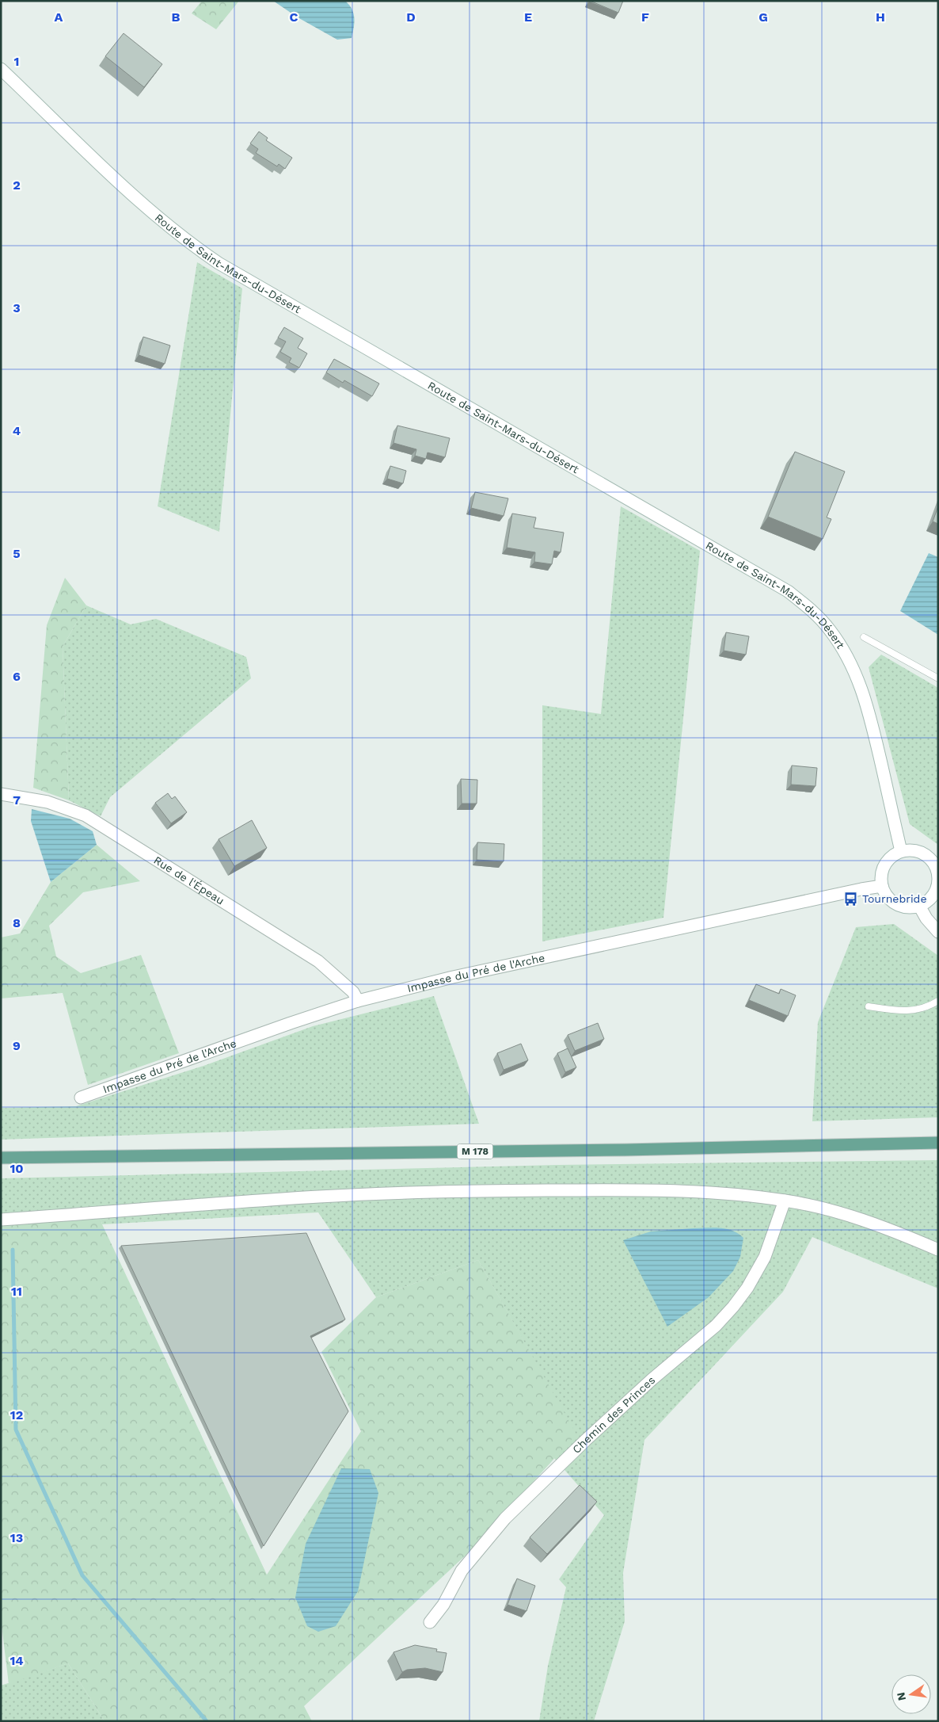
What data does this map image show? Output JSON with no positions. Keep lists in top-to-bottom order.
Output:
{
  "streets": {
    "main road": ["M 178"],
    "street": [
      "Route de Saint-Mars-du-Désert",
      "Rue de l'Épeau",
      "Impasse du Pré de l'Arche",
      "Chemin des Princes"
    ]
  },
  "crossings": [
    ["Route de Saint-Mars-du-Désert", "Impasse du Pré de l'Arche"],
    ["Rue de l'Épeau", "Impasse du Pré de l'Arche"]
  ],
  "places": {
    "bus stop": ["Tournebride"]
  },
  "north": "left",
  "grid": {
    "columns": [
      "A",
      "B",
      "C",
      "D",
      "E",
      "F",
      "G",
      "H"
    ],
    "rows": [
      "1",
      "2",
      "3",
      "4",
      "5",
      "6",
      "7",
      "8",
      "9",
      "10",
      "11",
      "12",
      "13",
      "14"
    ]
  }
}
